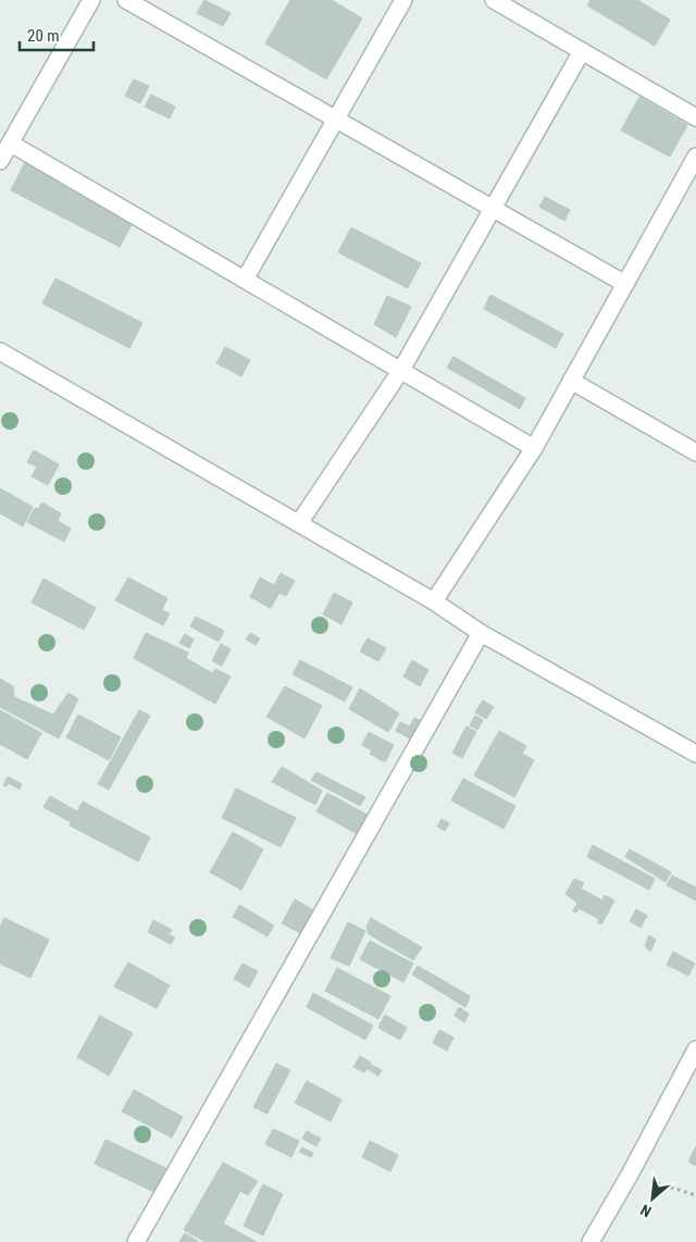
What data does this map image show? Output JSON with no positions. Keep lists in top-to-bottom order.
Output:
{
  "scale_bar": "20 m",
  "north": "bottom left"
}
